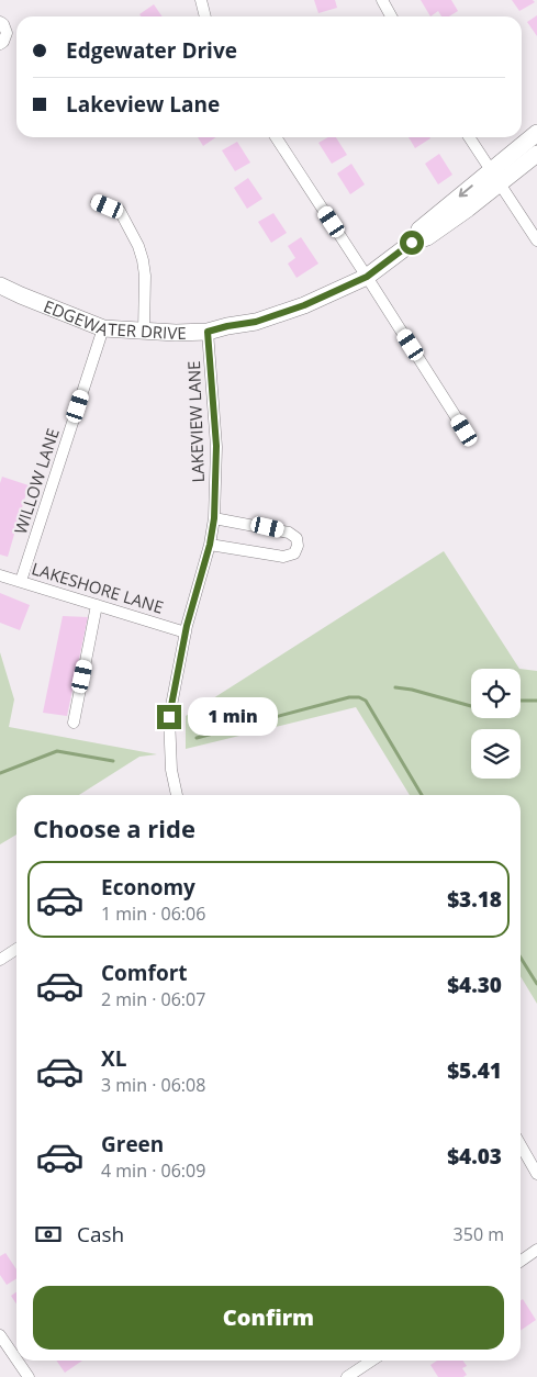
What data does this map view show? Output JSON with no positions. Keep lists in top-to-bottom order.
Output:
{
  "streets": {
    "street": [
      "EDGEWATER DRIVE",
      "LAKEVIEW LANE",
      "WILLOW LANE",
      "LAKESHORE LANE"
    ]
  },
  "crossings": [
    ["EDGEWATER DRIVE", "LAKEVIEW LANE"],
    ["EDGEWATER DRIVE", "WILLOW LANE"],
    ["LAKEVIEW LANE", "LAKESHORE LANE"],
    ["WILLOW LANE", "LAKESHORE LANE"]
  ],
  "page": {
    "banner": ["Edgewater Drive", "Lakeview Lane"],
    "bubble": "1 min",
    "heading": "Choose a ride",
    "list": [
      {
        "name": "Economy",
        "note": "1 min · 06:06",
        "value": "$3.18"
      },
      {
        "name": "Comfort",
        "note": "2 min · 06:07",
        "value": "$4.30"
      },
      {
        "name": "XL",
        "note": "3 min · 06:08",
        "value": "$5.41"
      },
      {
        "name": "Green",
        "note": "4 min · 06:09",
        "value": "$4.03"
      }
    ],
    "pay": ["Cash", "350 m"],
    "buttons": "Confirm"
  }
}
